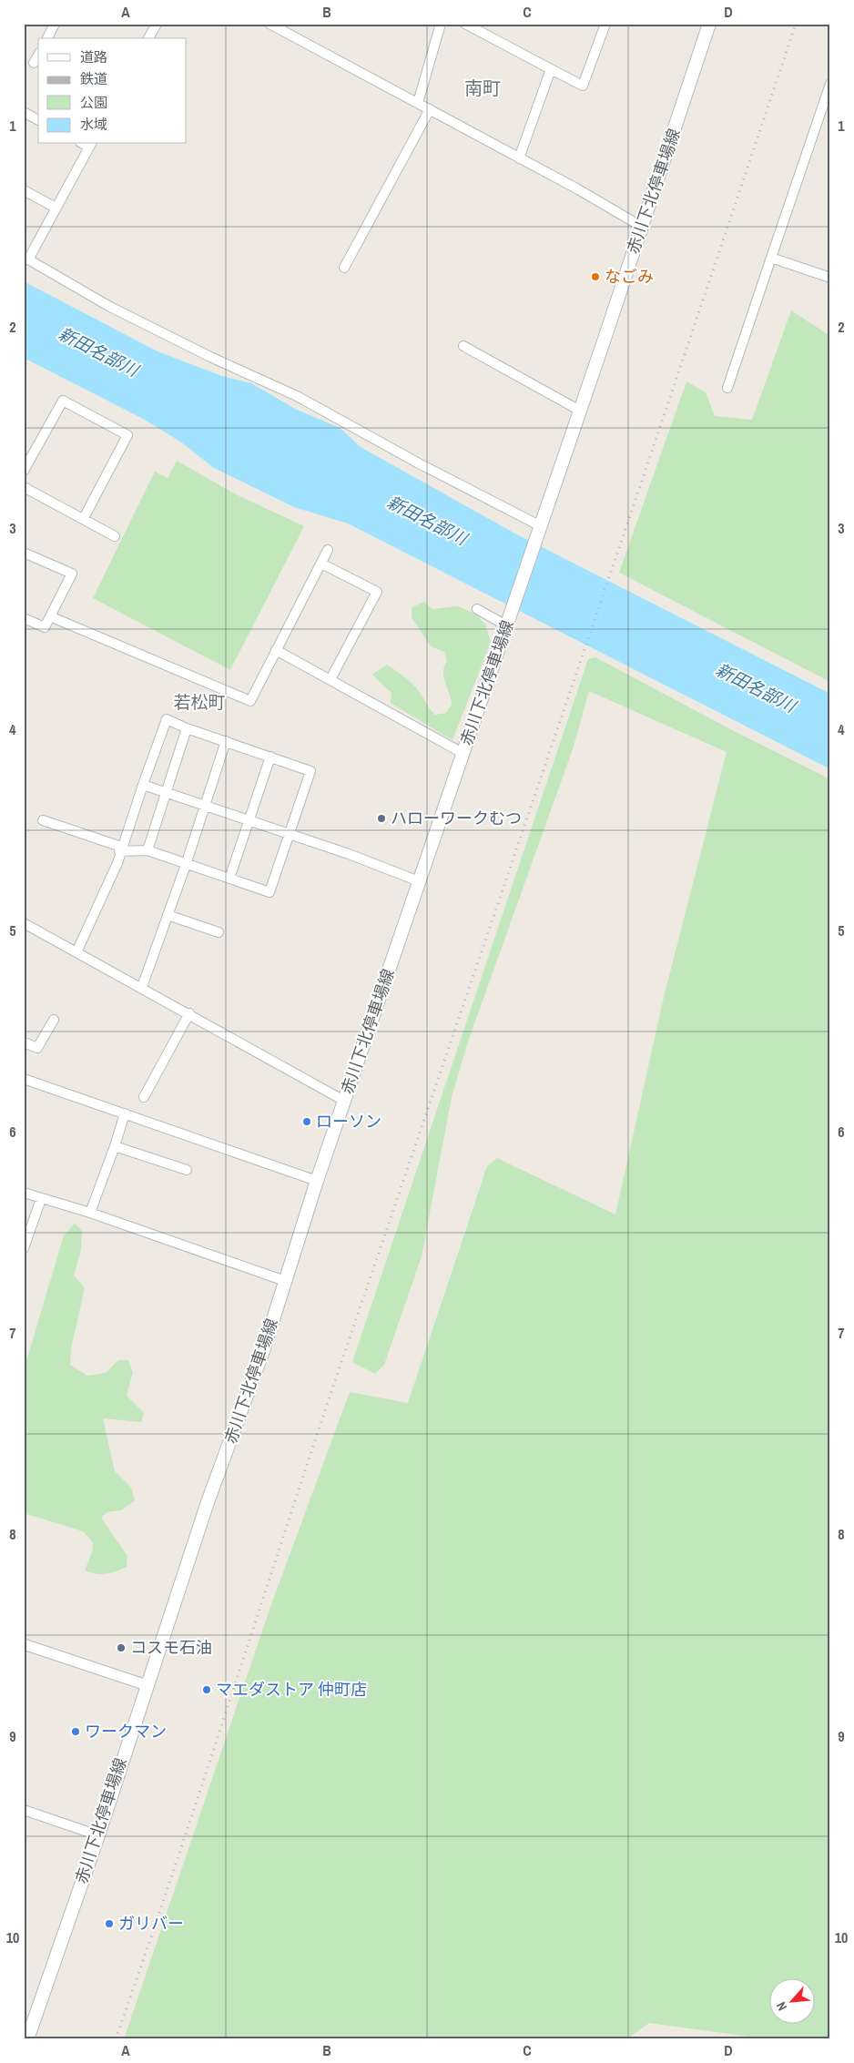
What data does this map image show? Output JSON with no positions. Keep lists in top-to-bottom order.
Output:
{
  "streets": {
    "main road": ["赤川下北停車場線"]
  },
  "districts": ["南町", "若松町"],
  "water": ["新田名部川"],
  "places": [
    "なごみ",
    "ハローワークむつ",
    "ローソン",
    "コスモ石油",
    "マエダストア 仲町店",
    "ワークマン",
    "ガリバー"
  ],
  "legend": [
    "道路",
    "鉄道",
    "公園",
    "水域"
  ],
  "north": "bottom left",
  "grid": {
    "columns": [
      "A",
      "B",
      "C",
      "D"
    ],
    "rows": [
      "1",
      "2",
      "3",
      "4",
      "5",
      "6",
      "7",
      "8",
      "9",
      "10"
    ]
  }
}
